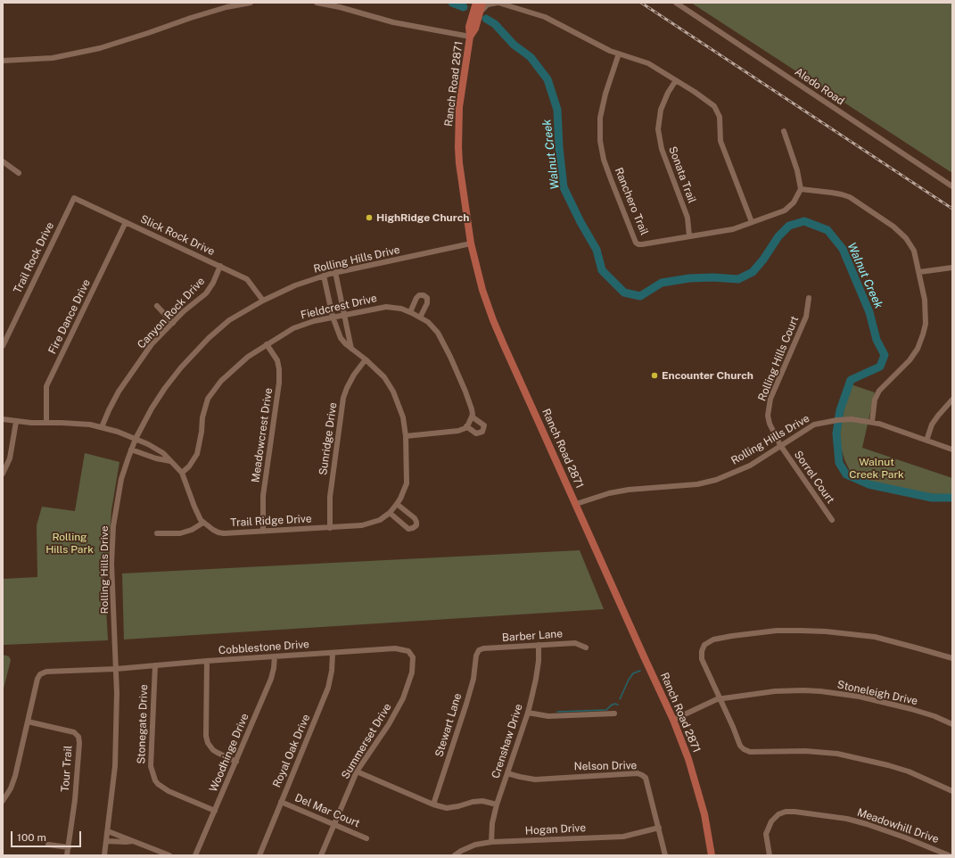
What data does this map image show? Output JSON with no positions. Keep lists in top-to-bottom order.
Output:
{
  "streets": {
    "main road": ["Ranch Road 2871"],
    "street": [
      "Aledo Road",
      "Sonata Trail",
      "Ranchero Trail",
      "Slick Rock Drive",
      "Trail Rock Drive",
      "Rolling Hills Drive",
      "Fieldcrest Drive",
      "Canyon Rock Drive",
      "Fire Dance Drive",
      "Rolling Hills Court",
      "Meadowcrest Drive",
      "Sunridge Drive",
      "Sorrel Court",
      "Trail Ridge Drive",
      "Barber Lane",
      "Cobblestone Drive",
      "Stoneleigh Drive",
      "Stonegate Drive",
      "Stewart Lane",
      "Summerset Drive",
      "Crenshaw Drive",
      "Royal Oak Drive",
      "Woodhinge Drive",
      "Nelson Drive",
      "Tour Trail",
      "Del Mar Court",
      "Meadowhill Drive",
      "Hogan Drive"
    ]
  },
  "crossings": [
    ["Ranch Road 2871", "Rolling Hills Drive"],
    ["Ranch Road 2871", "Stoneleigh Drive"],
    ["Sonata Trail", "Ranchero Trail"],
    ["Slick Rock Drive", "Trail Rock Drive"],
    ["Slick Rock Drive", "Rolling Hills Drive"],
    ["Slick Rock Drive", "Canyon Rock Drive"],
    ["Slick Rock Drive", "Fire Dance Drive"],
    ["Rolling Hills Drive", "Rolling Hills Court"],
    ["Rolling Hills Drive", "Sorrel Court"],
    ["Rolling Hills Drive", "Trail Ridge Drive"],
    ["Rolling Hills Drive", "Cobblestone Drive"],
    ["Fieldcrest Drive", "Meadowcrest Drive"],
    ["Fieldcrest Drive", "Trail Ridge Drive"],
    ["Rolling Hills Court", "Sorrel Court"],
    ["Meadowcrest Drive", "Trail Ridge Drive"],
    ["Sunridge Drive", "Trail Ridge Drive"],
    ["Barber Lane", "Stewart Lane"],
    ["Barber Lane", "Crenshaw Drive"],
    ["Cobblestone Drive", "Stonegate Drive"],
    ["Cobblestone Drive", "Summerset Drive"],
    ["Cobblestone Drive", "Royal Oak Drive"],
    ["Cobblestone Drive", "Woodhinge Drive"],
    ["Cobblestone Drive", "Tour Trail"],
    ["Stonegate Drive", "Woodhinge Drive"],
    ["Summerset Drive", "Del Mar Court"],
    ["Crenshaw Drive", "Nelson Drive"],
    ["Crenshaw Drive", "Hogan Drive"],
    ["Royal Oak Drive", "Del Mar Court"],
    ["Nelson Drive", "Hogan Drive"]
  ],
  "water": ["Walnut Creek"],
  "parks": ["Walnut Creek Park", "Rolling Hills Park"],
  "places": ["HighRidge Church", "Encounter Church"],
  "scale_bar": "100 m"
}
